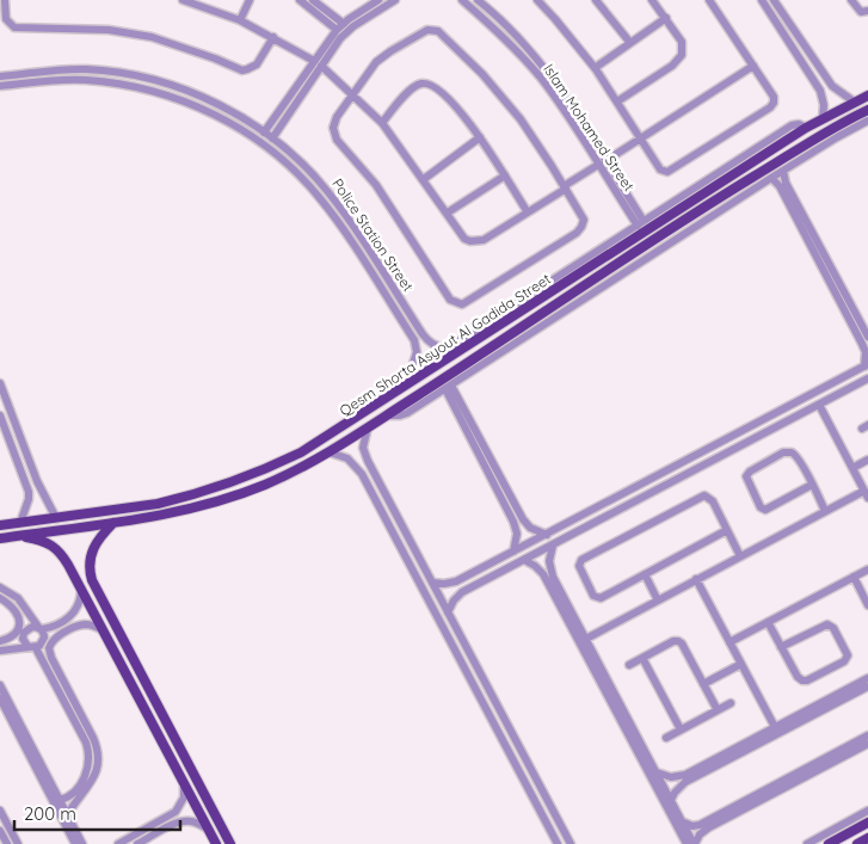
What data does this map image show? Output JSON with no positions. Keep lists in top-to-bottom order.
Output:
{
  "streets": {
    "main road": ["Qesm Shorta Asyout Al Gadida Street"],
    "street": ["Islam Mohamed Street", "Police Station Street"]
  },
  "crossings": [
    ["Police Station Street", "Qesm Shorta Asyout Al Gadida Street"]
  ],
  "scale_bar": "200 m"
}
